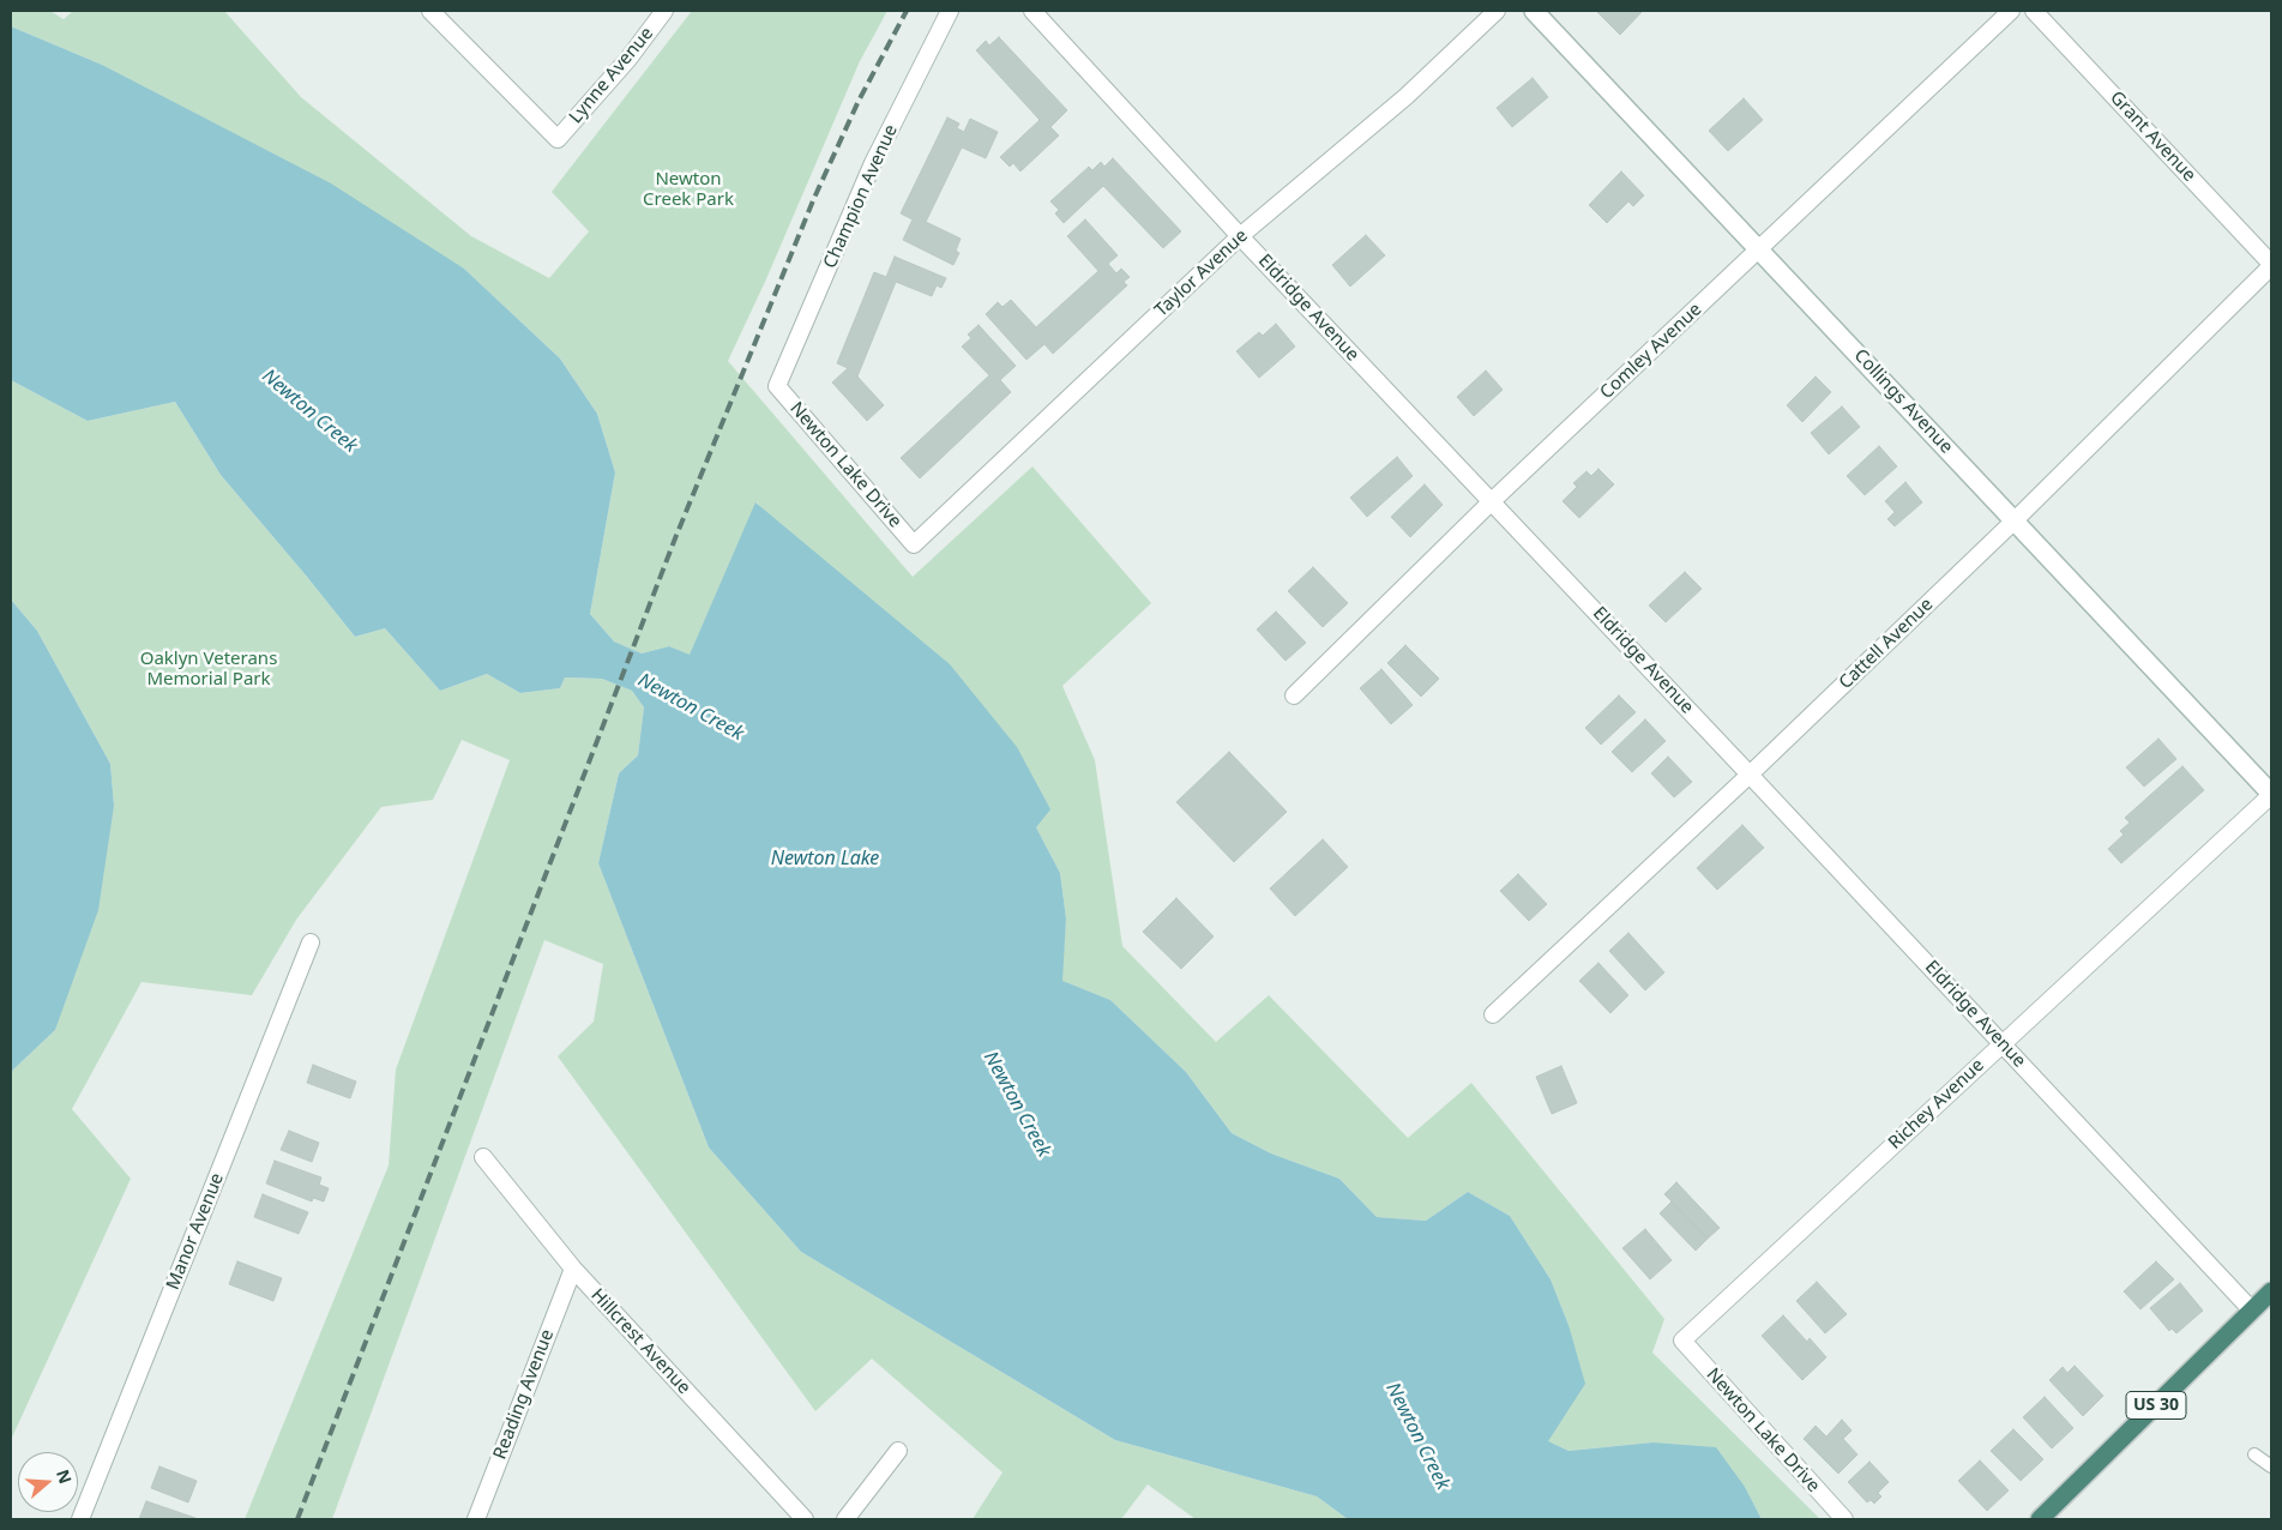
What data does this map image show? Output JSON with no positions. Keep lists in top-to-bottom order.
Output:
{
  "streets": {
    "highway": ["US 30"],
    "main road": ["Collings Avenue"],
    "street": [
      "Lynne Avenue",
      "Grant Avenue",
      "Champion Avenue",
      "Taylor Avenue",
      "Eldridge Avenue",
      "Comley Avenue",
      "Newton Lake Drive",
      "Cattell Avenue",
      "Richey Avenue",
      "Manor Avenue",
      "Hillcrest Avenue",
      "Reading Avenue"
    ]
  },
  "crossings": [
    ["Grant Avenue", "Cattell Avenue"],
    ["Champion Avenue", "Newton Lake Drive"],
    ["Taylor Avenue", "Eldridge Avenue"],
    ["Taylor Avenue", "Newton Lake Drive"],
    ["Eldridge Avenue", "Comley Avenue"],
    ["Eldridge Avenue", "Cattell Avenue"],
    ["Eldridge Avenue", "Richey Avenue"],
    ["Eldridge Avenue", "US 30"],
    ["Comley Avenue", "Collings Avenue"],
    ["Collings Avenue", "Cattell Avenue"],
    ["Collings Avenue", "Richey Avenue"],
    ["Newton Lake Drive", "Richey Avenue"],
    ["Hillcrest Avenue", "Reading Avenue"]
  ],
  "water": ["Newton Creek", "Newton Lake"],
  "parks": ["Newton Creek Park", "Oaklyn Veterans Memorial Park"],
  "north": "right"
}
